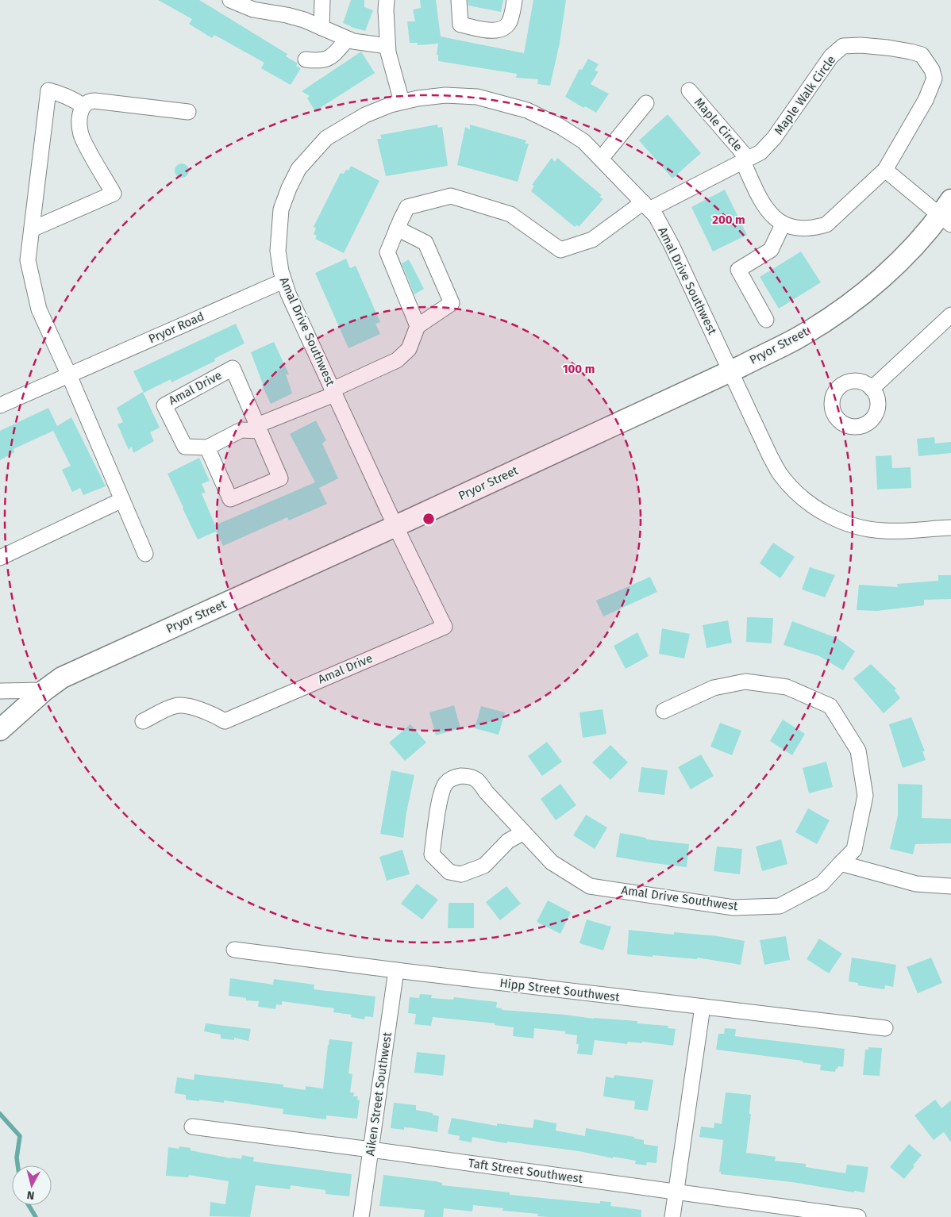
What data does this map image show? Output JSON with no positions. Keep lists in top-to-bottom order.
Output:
{
  "streets": {
    "main road": ["Pryor Street"],
    "street": [
      "Maple Walk Circle",
      "Maple Circle",
      "Amal Drive Southwest",
      "Pryor Road",
      "Amal Drive",
      "Hipp Street Southwest",
      "Aiken Street Southwest",
      "Taft Street Southwest"
    ]
  },
  "crossings": [
    ["Maple Walk Circle", "Maple Circle"],
    ["Maple Walk Circle", "Amal Drive Southwest"],
    ["Amal Drive Southwest", "Pryor Road"],
    ["Amal Drive Southwest", "Pryor Street"],
    ["Amal Drive Southwest", "Amal Drive"],
    ["Pryor Street", "Amal Drive"],
    ["Hipp Street Southwest", "Aiken Street Southwest"],
    ["Aiken Street Southwest", "Taft Street Southwest"]
  ],
  "north": "bottom",
  "rings": ["200 m", "100 m"]
}
